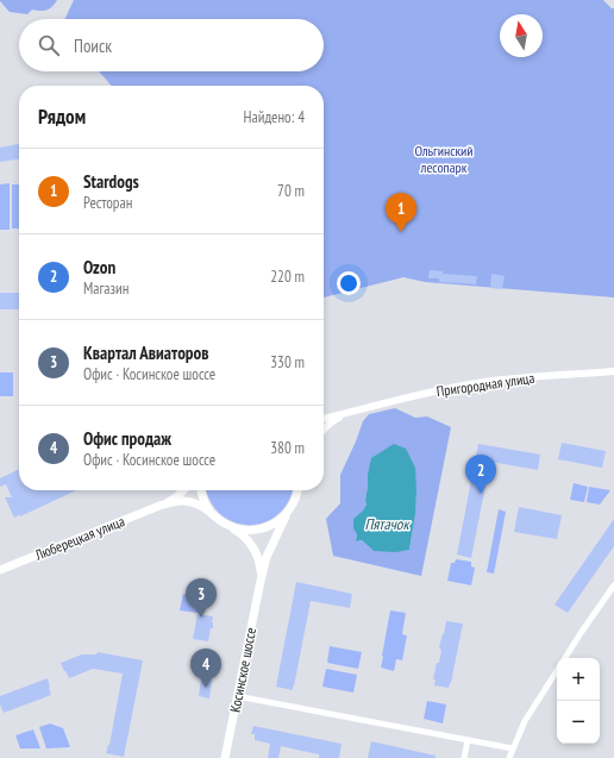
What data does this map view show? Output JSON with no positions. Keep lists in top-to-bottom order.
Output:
{
  "streets": {
    "main road": ["Люберецкая улица", "Косинское шоссе"],
    "street": ["Пригородная улица"]
  },
  "crossings": [
    ["Люберецкая улица", "Косинское шоссе"]
  ],
  "water": ["Пятачок"],
  "parks": ["Ольгинский лесопарк"],
  "north": "top",
  "page": {
    "search": "Поиск",
    "heading": ["Рядом", "Найдено: 4"],
    "list": [
      {
        "mark": "1",
        "name": "Stardogs",
        "note": "Ресторан",
        "value": "70 m"
      },
      {
        "mark": "2",
        "name": "Ozon",
        "note": "Магазин",
        "value": "220 m"
      },
      {
        "mark": "3",
        "name": "Квартал Авиаторов",
        "note": "Офис · Косинское шоссе",
        "value": "330 m"
      },
      {
        "mark": "4",
        "name": "Офис продаж",
        "note": "Офис · Косинское шоссе",
        "value": "380 m"
      }
    ],
    "pins": [
      "1",
      "2",
      "3",
      "4"
    ],
    "map_buttons": ["+", "−"]
  }
}
